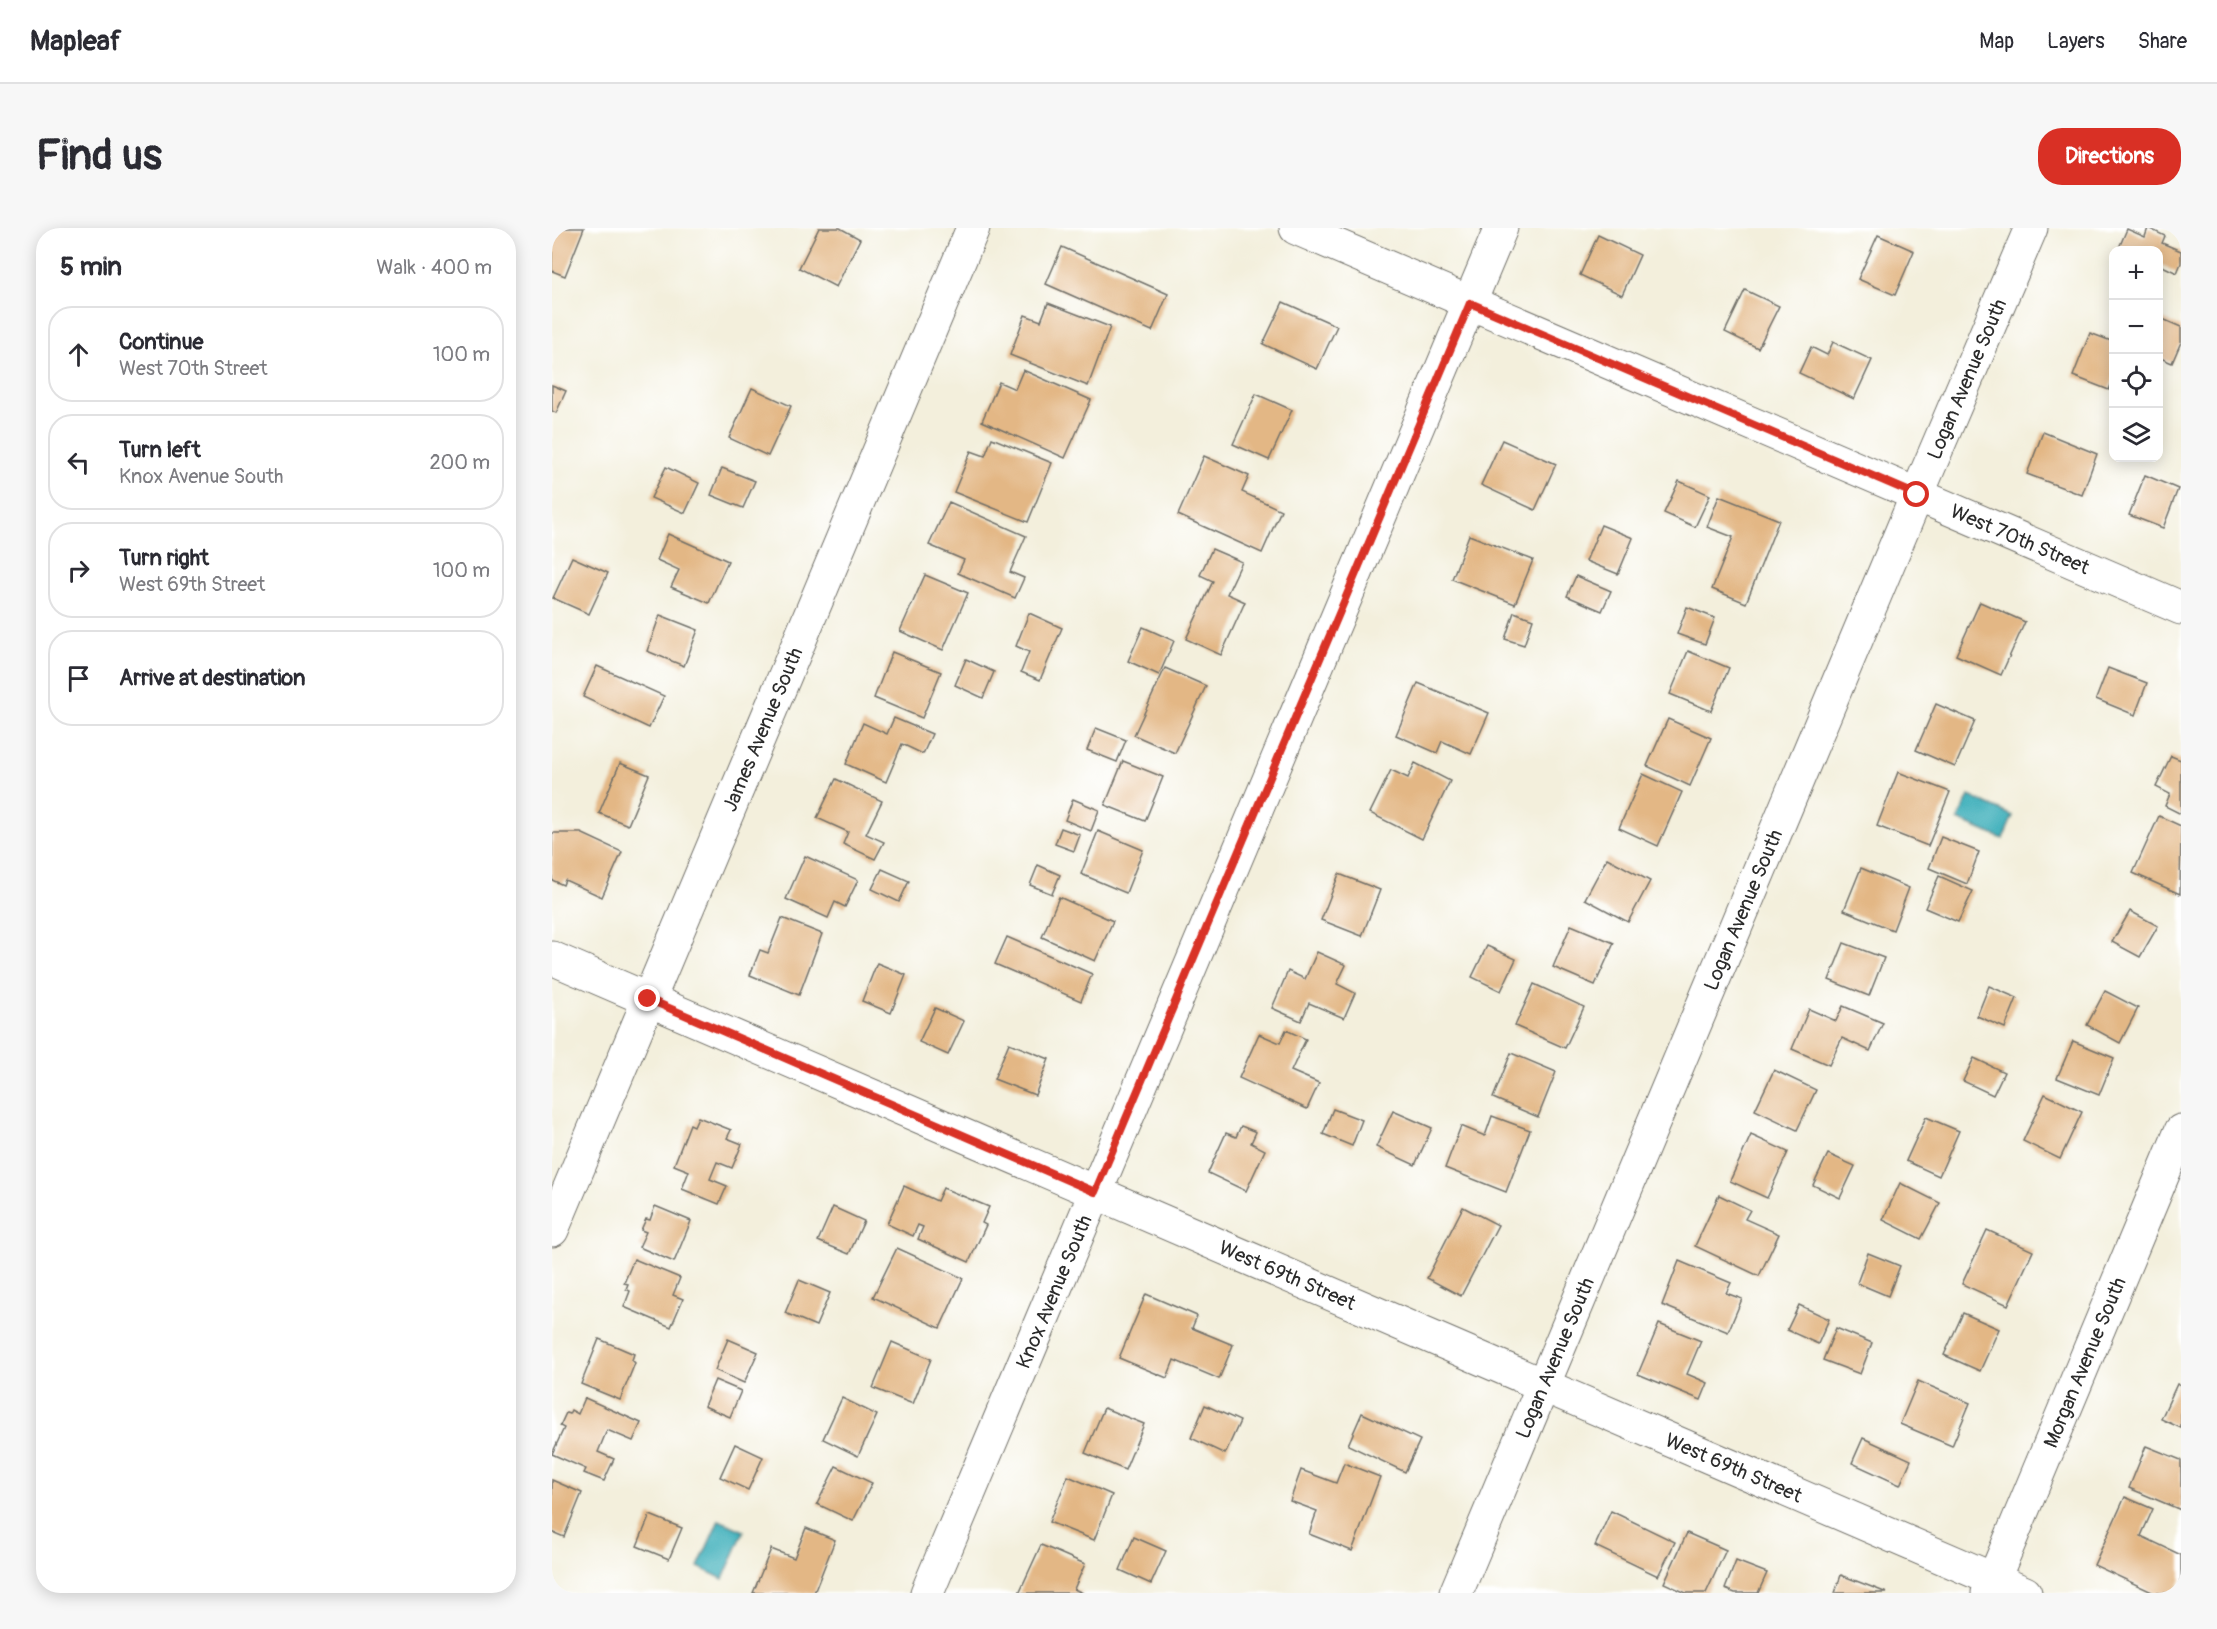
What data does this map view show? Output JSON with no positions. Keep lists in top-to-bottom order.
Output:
{
  "streets": {
    "street": [
      "Logan Avenue South",
      "West 70th Street",
      "James Avenue South",
      "West 69th Street",
      "Knox Avenue South",
      "Morgan Avenue South"
    ]
  },
  "crossings": [
    ["Logan Avenue South", "West 70th Street"],
    ["Logan Avenue South", "West 69th Street"],
    ["West 70th Street", "Knox Avenue South"],
    ["James Avenue South", "West 69th Street"],
    ["West 69th Street", "Knox Avenue South"],
    ["West 69th Street", "Morgan Avenue South"]
  ],
  "page": {
    "header": "Mapleaf",
    "nav": ["Map", "Layers", "Share"],
    "buttons": "Directions",
    "title": "Find us",
    "heading": ["5 min", "Walk · 400 m"],
    "map_buttons": ["+", "−"],
    "list": [
      ["Continue", "West 70th Street", "100 m"],
      ["Turn left", "Knox Avenue South", "200 m"],
      ["Turn right", "West 69th Street", "100 m"],
      "Arrive at destination"
    ]
  }
}
